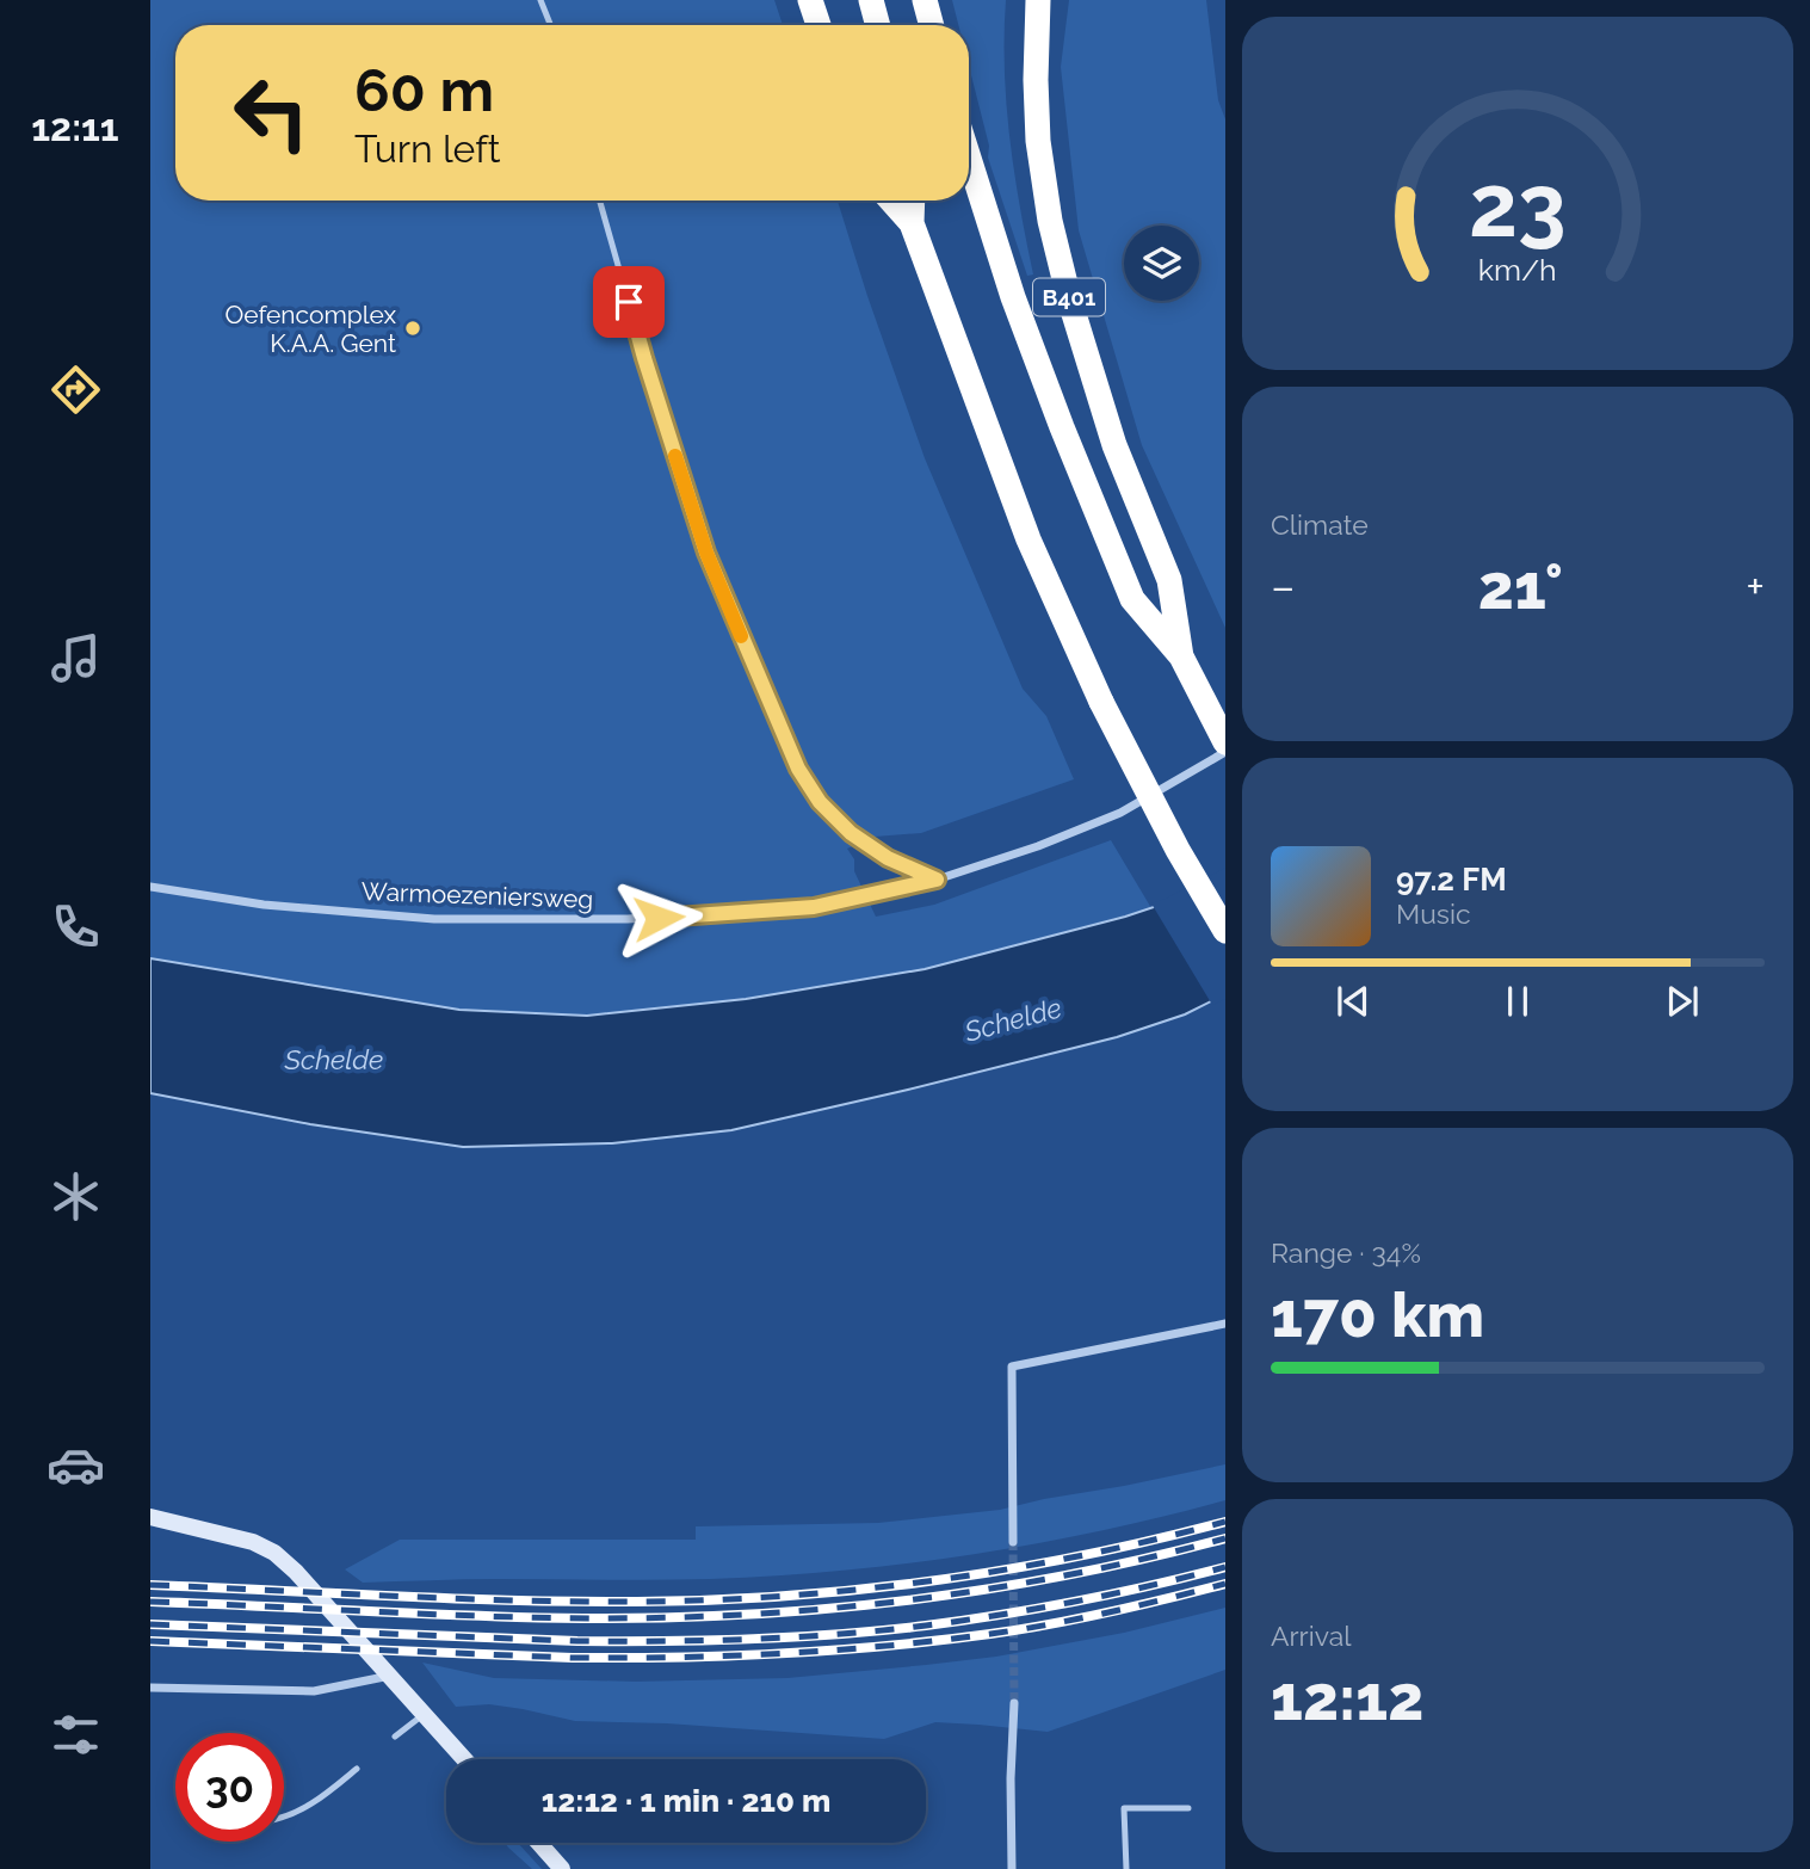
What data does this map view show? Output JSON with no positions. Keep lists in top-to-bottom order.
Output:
{
  "streets": {
    "highway": ["B401"],
    "street": ["Warmoezeniersweg"]
  },
  "water": ["Schelde"],
  "places": ["Oefencomplex K.A.A. Gent"],
  "page": {
    "tabs": "12:11",
    "turn": ["60 m", "Turn left"],
    "tile": [
      "Climate",
      ["Range · 34%", "170 km"],
      ["Arrival", "12:12"]
    ],
    "heat": ["−", "21°", "+"],
    "song": ["97.2 FM", "Music"],
    "limit": "30",
    "trip": "12:12 · 1 min · 210 m",
    "gauge": ["23", "km/h"]
  }
}
